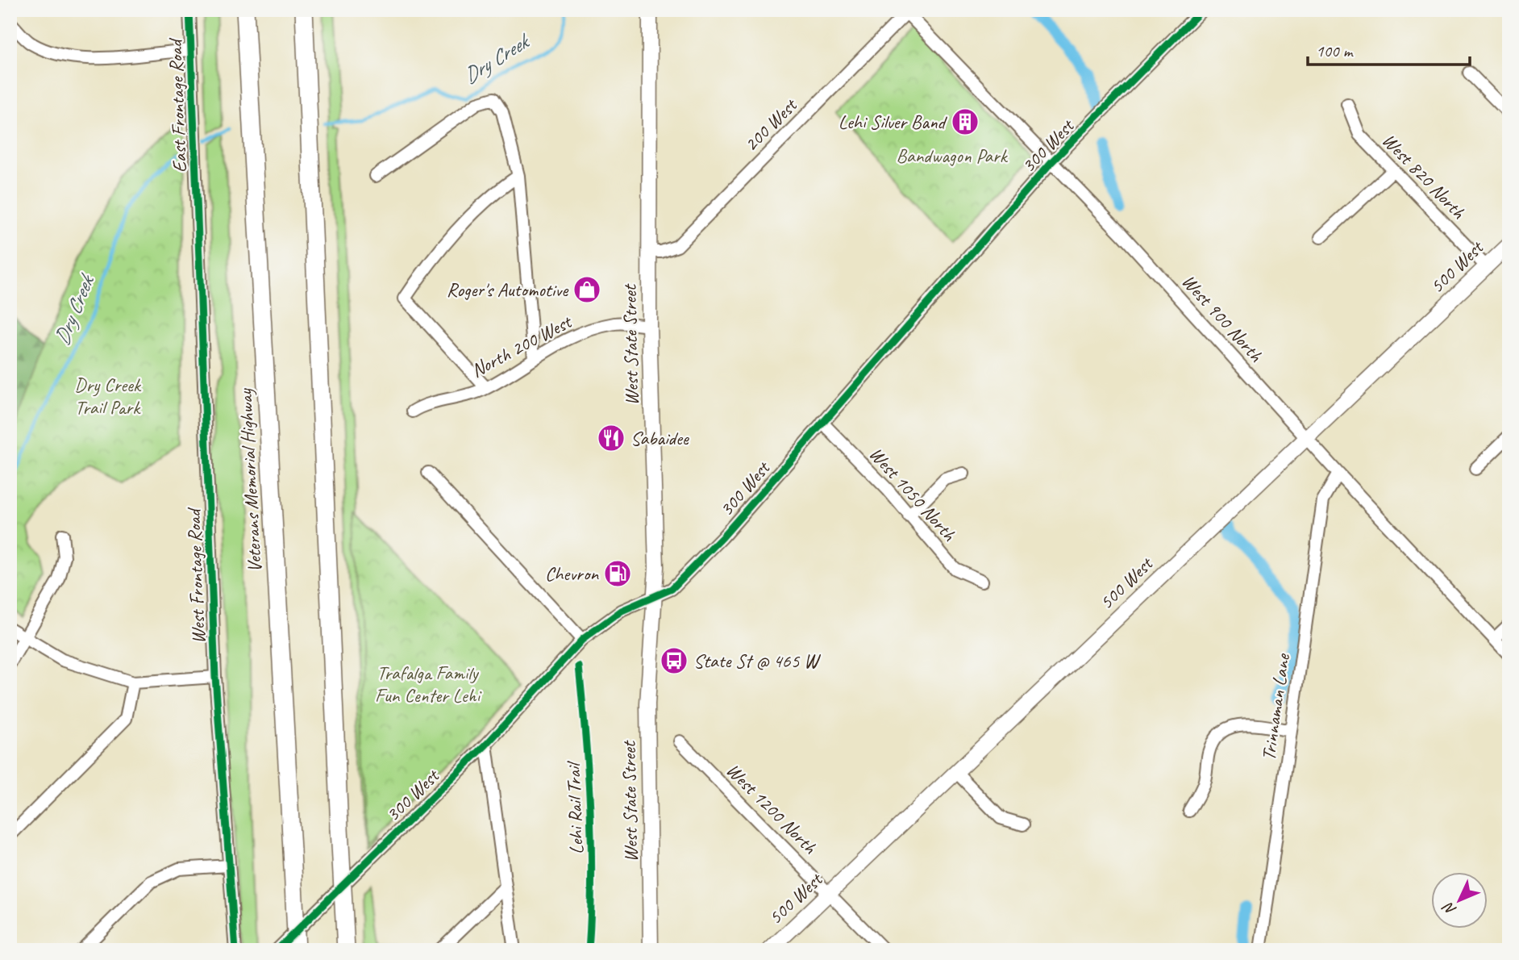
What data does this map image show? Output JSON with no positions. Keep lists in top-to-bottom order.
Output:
{
  "streets": {
    "highway": ["Veterans Memorial Highway"],
    "main road": ["500 West", "West State Street"],
    "street": [
      "East Frontage Road",
      "200 West",
      "300 West",
      "West 820 North",
      "West 900 North",
      "North 200 West",
      "West 1050 North",
      "West Frontage Road",
      "Trinnaman Lane",
      "West 1200 North"
    ],
    "cycle path": ["Lehi Rail Trail"]
  },
  "crossings": [
    ["East Frontage Road", "West Frontage Road"],
    ["200 West", "West 900 North"],
    ["200 West", "West State Street"],
    ["300 West", "West 900 North"],
    ["300 West", "West State Street"],
    ["300 West", "West 1050 North"],
    ["West 820 North", "500 West"],
    ["500 West", "West 900 North"],
    ["500 West", "West 1200 North"],
    ["West 900 North", "Trinnaman Lane"],
    ["West State Street", "North 200 West"]
  ],
  "water": ["Dry Creek"],
  "parks": ["Bandwagon Park", "Dry Creek Trail Park", "Trafalga Family Fun Center Lehi"],
  "places": {
    "building": ["Lehi Silver Band"],
    "shop": ["Roger's Automotive"],
    "restaurant": ["Sabaidee"],
    "fuel station": ["Chevron"],
    "bus stop": ["State St @ 465 W"]
  },
  "scale_bar": "100 m",
  "north": "bottom left"
}
